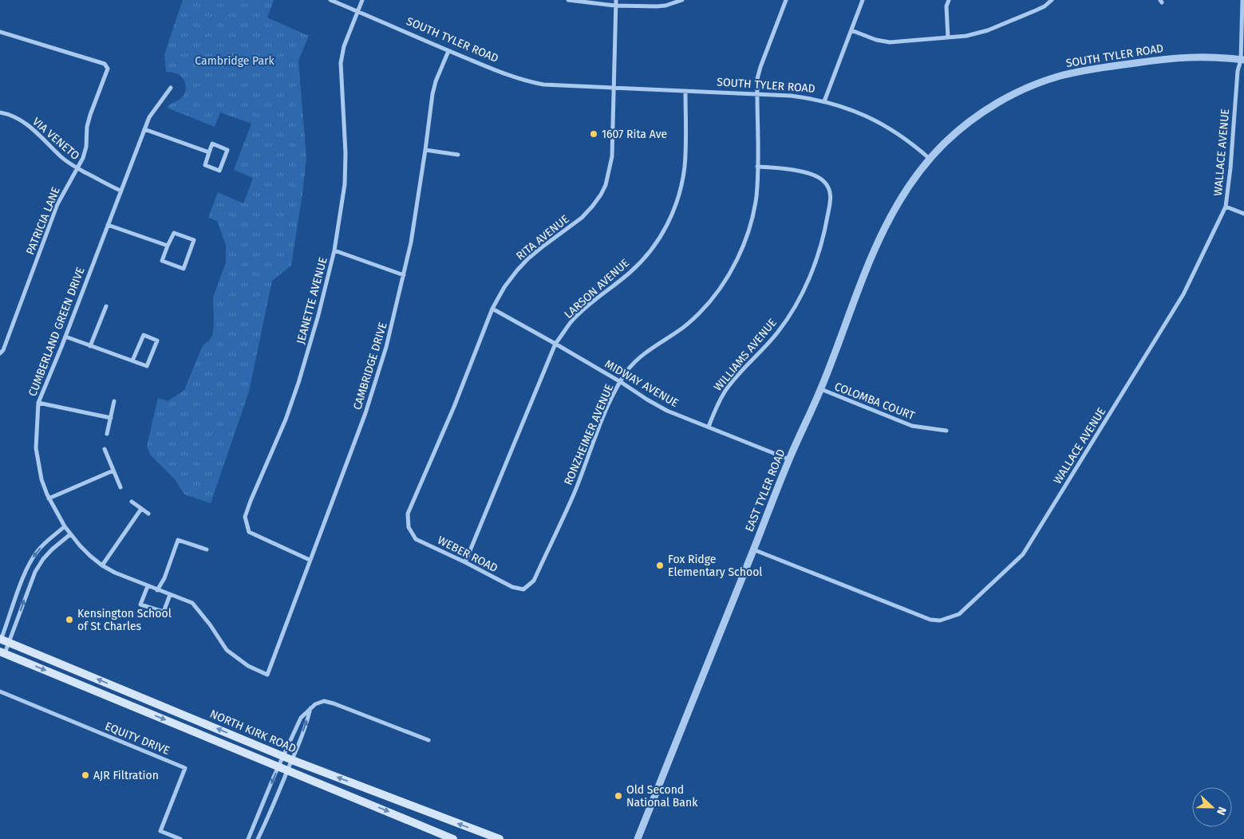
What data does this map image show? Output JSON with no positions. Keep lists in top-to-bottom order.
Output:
{
  "streets": {
    "main road": ["NORTH KIRK ROAD"],
    "street": [
      "SOUTH TYLER ROAD",
      "VIA VENETO",
      "WALLACE AVENUE",
      "PATRICIA LANE",
      "RITA AVENUE",
      "LARSON AVENUE",
      "JEANETTE AVENUE",
      "CUMBERLAND GREEN DRIVE",
      "WILLIAMS AVENUE",
      "CAMBRIDGE DRIVE",
      "MIDWAY AVENUE",
      "COLOMBA COURT",
      "RONZHEIMER AVENUE",
      "EAST TYLER ROAD",
      "WEBER ROAD",
      "EQUITY DRIVE"
    ]
  },
  "crossings": [
    ["SOUTH TYLER ROAD", "WALLACE AVENUE"],
    ["SOUTH TYLER ROAD", "RITA AVENUE"],
    ["SOUTH TYLER ROAD", "LARSON AVENUE"],
    ["SOUTH TYLER ROAD", "JEANETTE AVENUE"],
    ["SOUTH TYLER ROAD", "CAMBRIDGE DRIVE"],
    ["SOUTH TYLER ROAD", "RONZHEIMER AVENUE"],
    ["SOUTH TYLER ROAD", "EAST TYLER ROAD"],
    ["VIA VENETO", "PATRICIA LANE"],
    ["VIA VENETO", "CUMBERLAND GREEN DRIVE"],
    ["WALLACE AVENUE", "EAST TYLER ROAD"],
    ["RITA AVENUE", "MIDWAY AVENUE"],
    ["RITA AVENUE", "WEBER ROAD"],
    ["LARSON AVENUE", "MIDWAY AVENUE"],
    ["LARSON AVENUE", "WEBER ROAD"],
    ["JEANETTE AVENUE", "CAMBRIDGE DRIVE"],
    ["CUMBERLAND GREEN DRIVE", "CAMBRIDGE DRIVE"],
    ["WILLIAMS AVENUE", "MIDWAY AVENUE"],
    ["WILLIAMS AVENUE", "RONZHEIMER AVENUE"],
    ["MIDWAY AVENUE", "RONZHEIMER AVENUE"],
    ["MIDWAY AVENUE", "EAST TYLER ROAD"],
    ["COLOMBA COURT", "EAST TYLER ROAD"],
    ["RONZHEIMER AVENUE", "WEBER ROAD"]
  ],
  "parks": ["Cambridge Park"],
  "places": [
    "1607 Rita Ave",
    "Fox Ridge Elementary School",
    "Kensington School of St Charles",
    "AJR Filtration",
    "Old Second National Bank"
  ],
  "north": "right"
}
